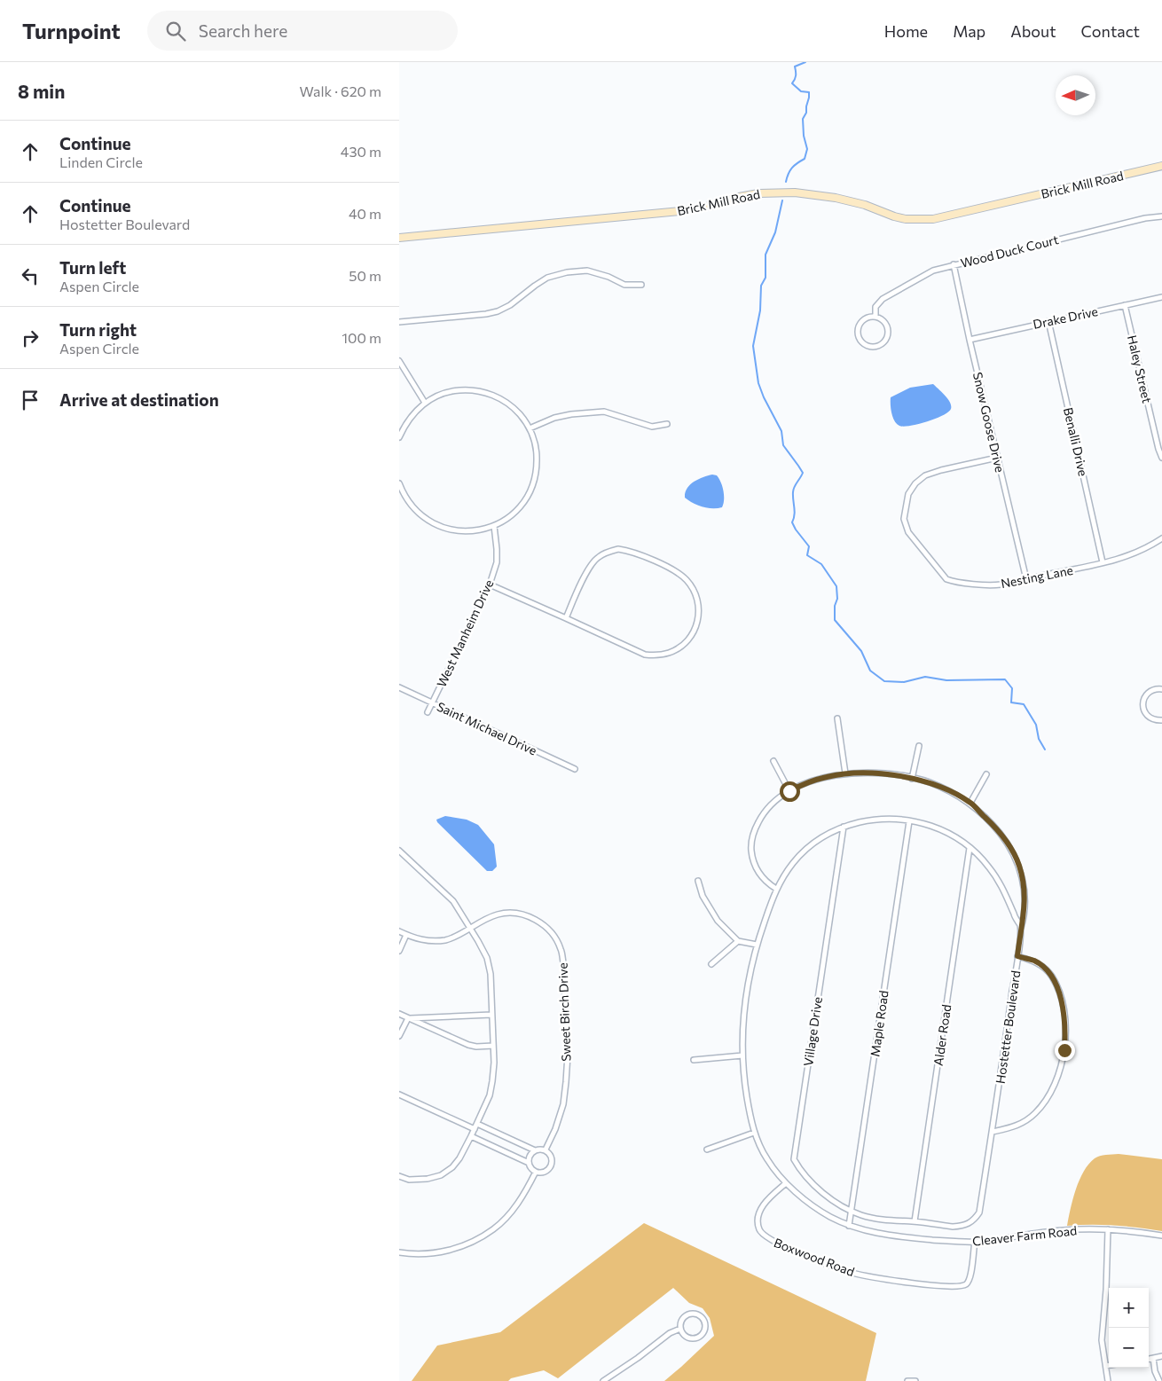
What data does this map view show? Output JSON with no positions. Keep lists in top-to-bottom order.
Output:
{
  "streets": {
    "street": [
      "Brick Mill Road",
      "Wood Duck Court",
      "Drake Drive",
      "Haley Street",
      "Snow Goose Drive",
      "Benalli Drive",
      "Nesting Lane",
      "West Manheim Drive",
      "Saint Michael Drive",
      "Sweet Birch Drive",
      "Maple Road",
      "Hostetter Boulevard",
      "Village Drive",
      "Alder Road",
      "Cleaver Farm Road",
      "Boxwood Road"
    ]
  },
  "crossings": [
    ["Wood Duck Court", "Snow Goose Drive"],
    ["Drake Drive", "Haley Street"],
    ["Drake Drive", "Snow Goose Drive"],
    ["Drake Drive", "Benalli Drive"],
    ["Snow Goose Drive", "Nesting Lane"],
    ["Benalli Drive", "Nesting Lane"],
    ["West Manheim Drive", "Saint Michael Drive"],
    ["Maple Road", "Village Drive"],
    ["Maple Road", "Cleaver Farm Road"],
    ["Hostetter Boulevard", "Cleaver Farm Road"],
    ["Alder Road", "Cleaver Farm Road"],
    ["Cleaver Farm Road", "Boxwood Road"]
  ],
  "north": "left",
  "page": {
    "header": "Turnpoint",
    "search": "Search here",
    "nav": [
      "Home",
      "Map",
      "About",
      "Contact"
    ],
    "heading": ["8 min", "Walk · 620 m"],
    "list": [
      ["Continue", "Linden Circle", "430 m"],
      ["Continue", "Hostetter Boulevard", "40 m"],
      ["Turn left", "Aspen Circle", "50 m"],
      ["Turn right", "Aspen Circle", "100 m"],
      "Arrive at destination"
    ],
    "map_buttons": ["+", "−"]
  }
}
